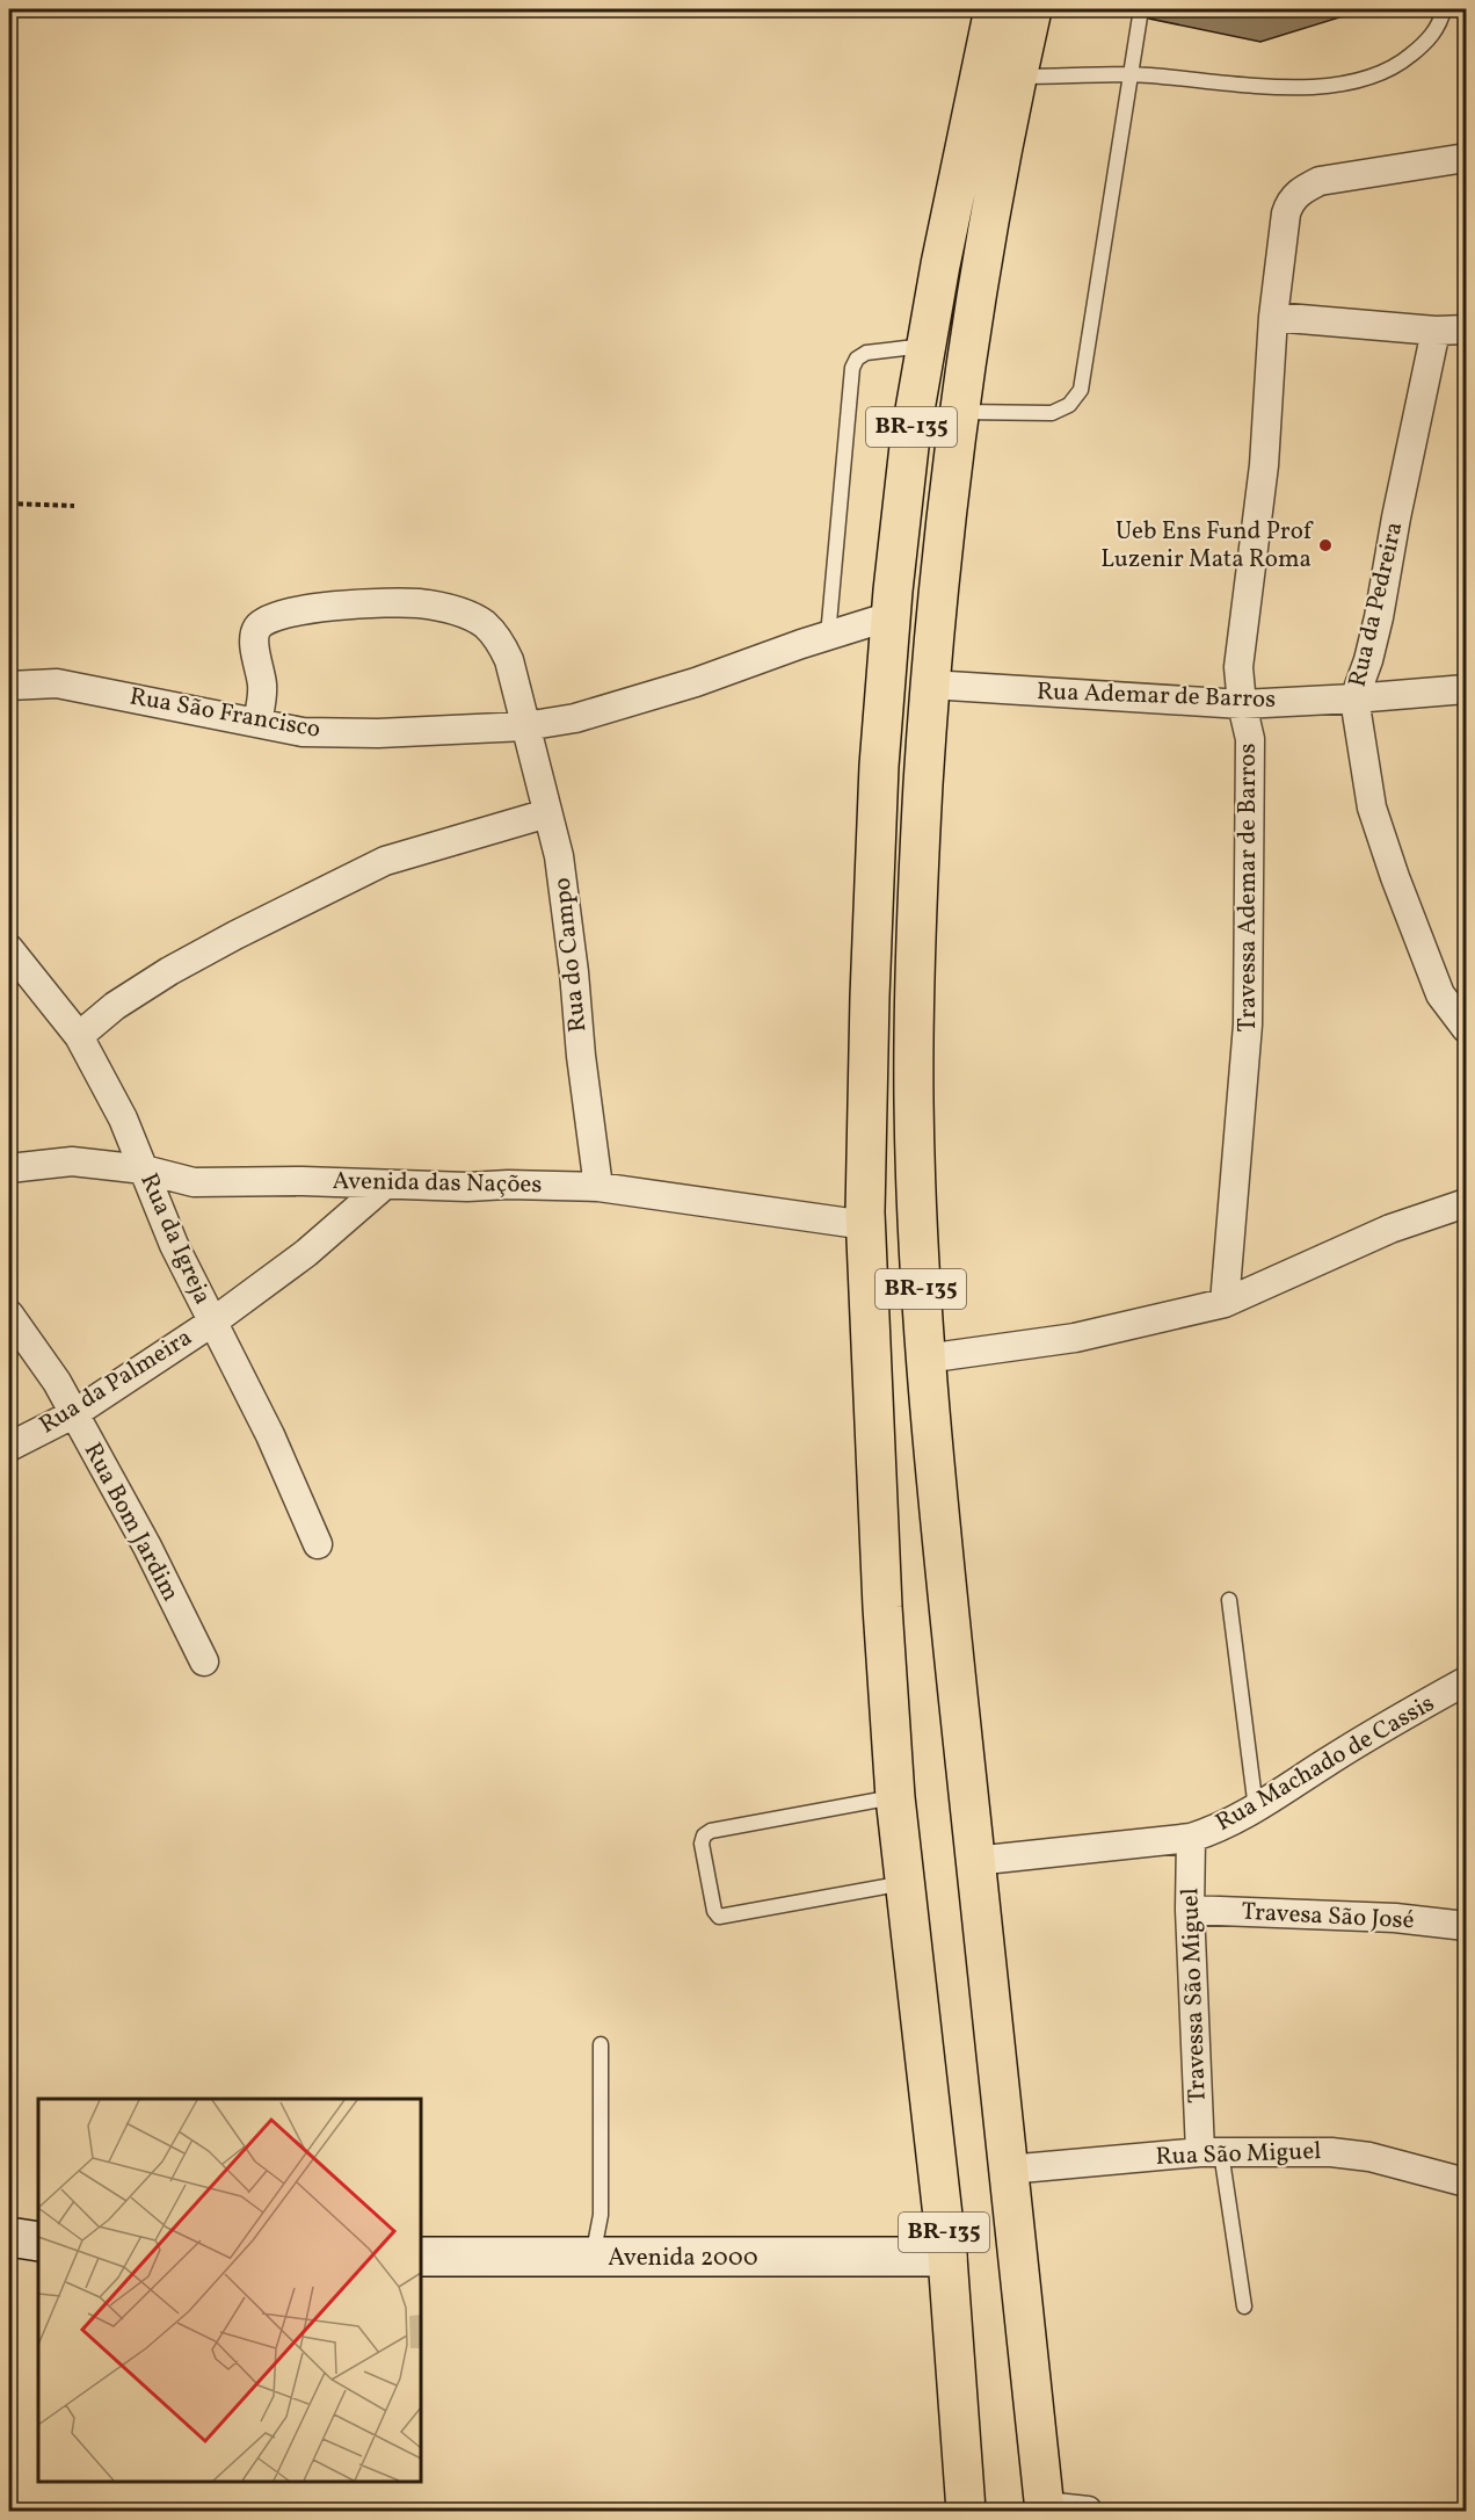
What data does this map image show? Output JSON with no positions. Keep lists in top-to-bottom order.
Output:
{
  "streets": {
    "highway": ["BR-135"],
    "street": [
      "Rua da Pedreira",
      "Rua Ademar de Barros",
      "Rua São Francisco",
      "Travessa Ademar de Barros",
      "Rua do Campo",
      "Avenida das Nações",
      "Rua da Igreja",
      "Rua da Palmeira",
      "Rua Bom Jardim",
      "Rua Machado de Cassis",
      "Travesa São José",
      "Travessa São Miguel",
      "Rua São Miguel",
      "Avenida 2000"
    ]
  },
  "crossings": [
    ["BR-135", "Rua Ademar de Barros"],
    ["BR-135", "Avenida das Nações"],
    ["BR-135", "Rua Machado de Cassis"],
    ["BR-135", "Rua São Miguel"],
    ["BR-135", "Avenida 2000"],
    ["Rua da Pedreira", "Rua Ademar de Barros"],
    ["Rua Ademar de Barros", "Travessa Ademar de Barros"],
    ["Rua São Francisco", "Rua do Campo"],
    ["Rua do Campo", "Avenida das Nações"],
    ["Avenida das Nações", "Rua da Igreja"],
    ["Avenida das Nações", "Rua da Palmeira"],
    ["Rua da Igreja", "Rua da Palmeira"],
    ["Rua da Palmeira", "Rua Bom Jardim"],
    ["Rua Machado de Cassis", "Travessa São Miguel"],
    ["Travesa São José", "Travessa São Miguel"],
    ["Travessa São Miguel", "Rua São Miguel"]
  ],
  "places": ["Ueb Ens Fund Prof Luzenir Mata Roma"]
}
